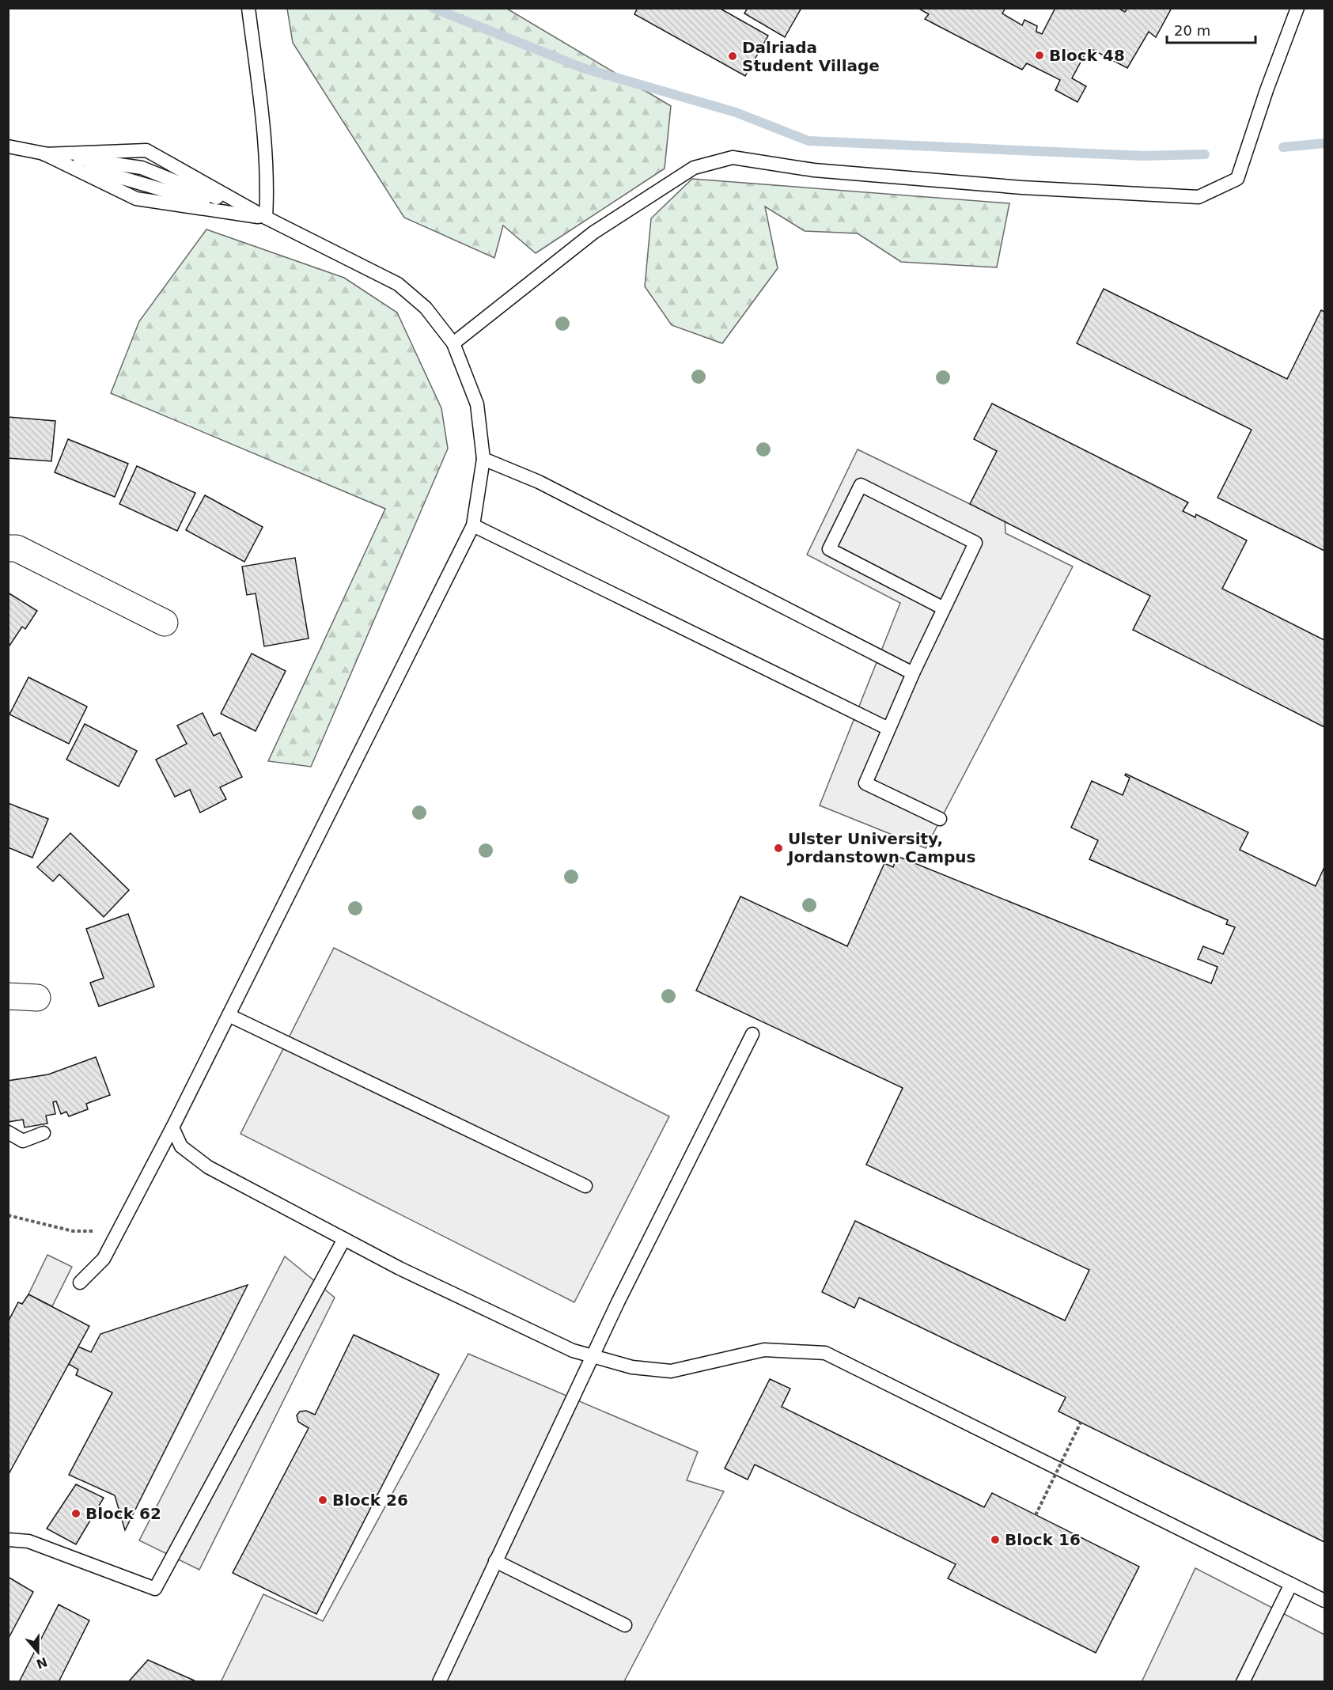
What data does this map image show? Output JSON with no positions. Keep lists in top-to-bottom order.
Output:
{
  "places": [
    "Block 48",
    "Dalriada Student Village",
    "Ulster University, Jordanstown Campus",
    "Block 26",
    "Block 62",
    "Block 16"
  ],
  "scale_bar": "20 m",
  "north": "bottom"
}
